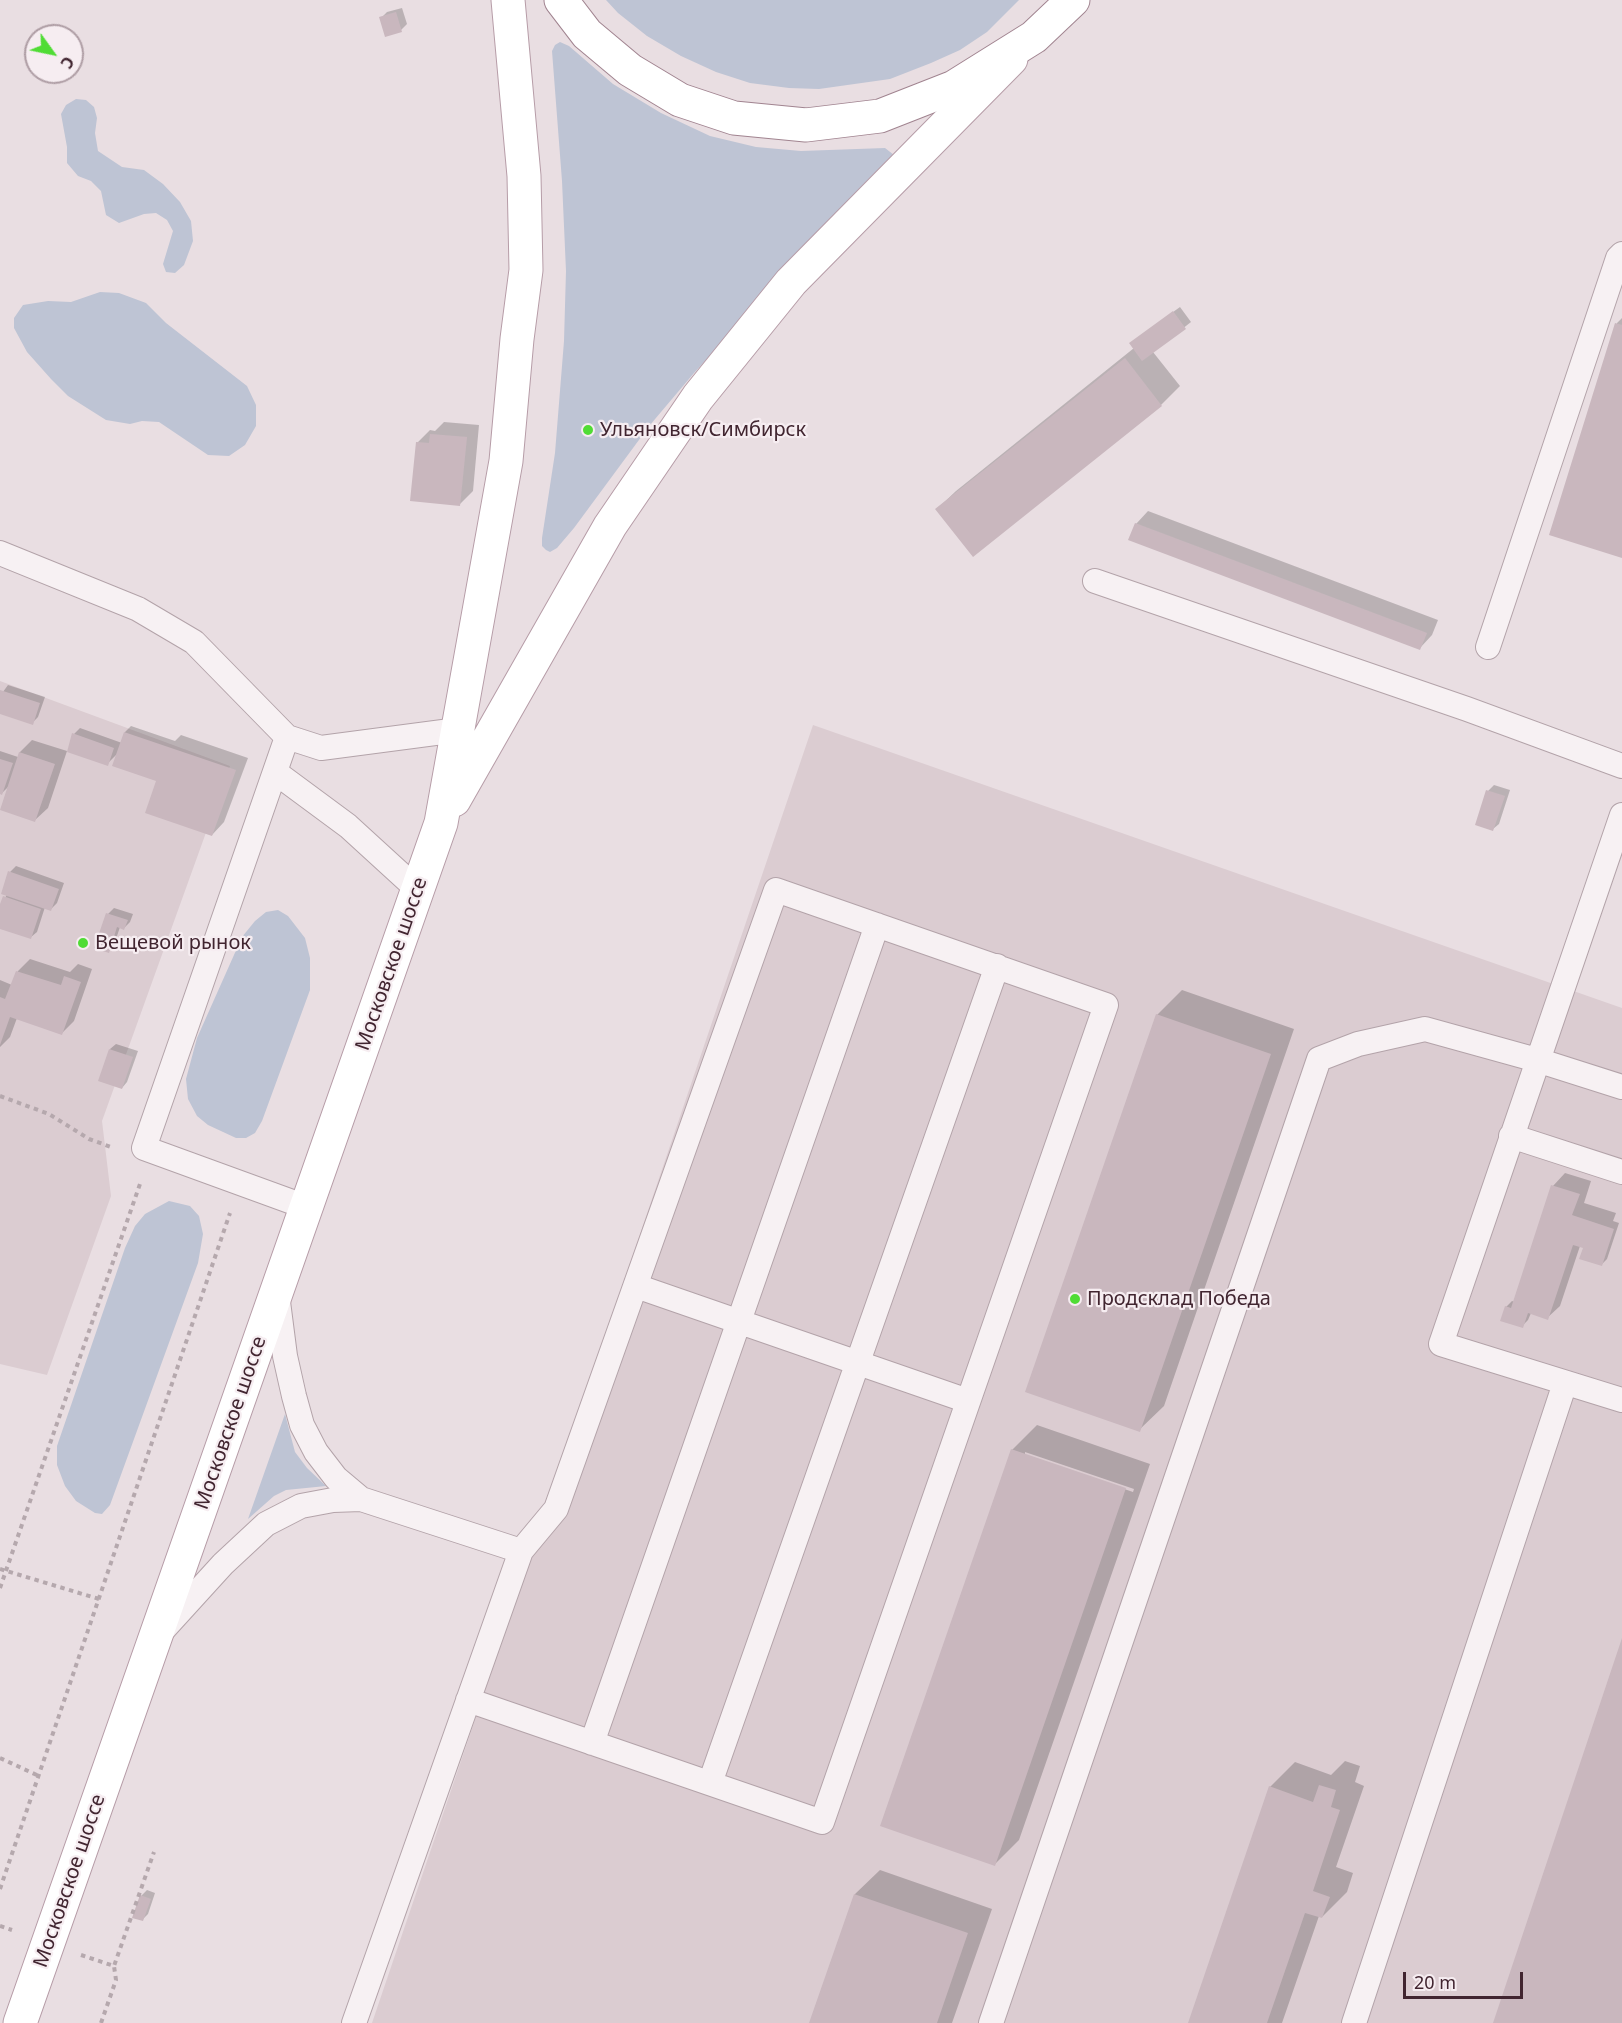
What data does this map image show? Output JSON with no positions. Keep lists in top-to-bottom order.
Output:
{
  "streets": {
    "main road": ["Московское шоссе"]
  },
  "places": ["Ульяновск/Симбирск", "Вещевой рынок", "Продсклад Победа"],
  "scale_bar": "20 m",
  "north": "bottom right"
}
